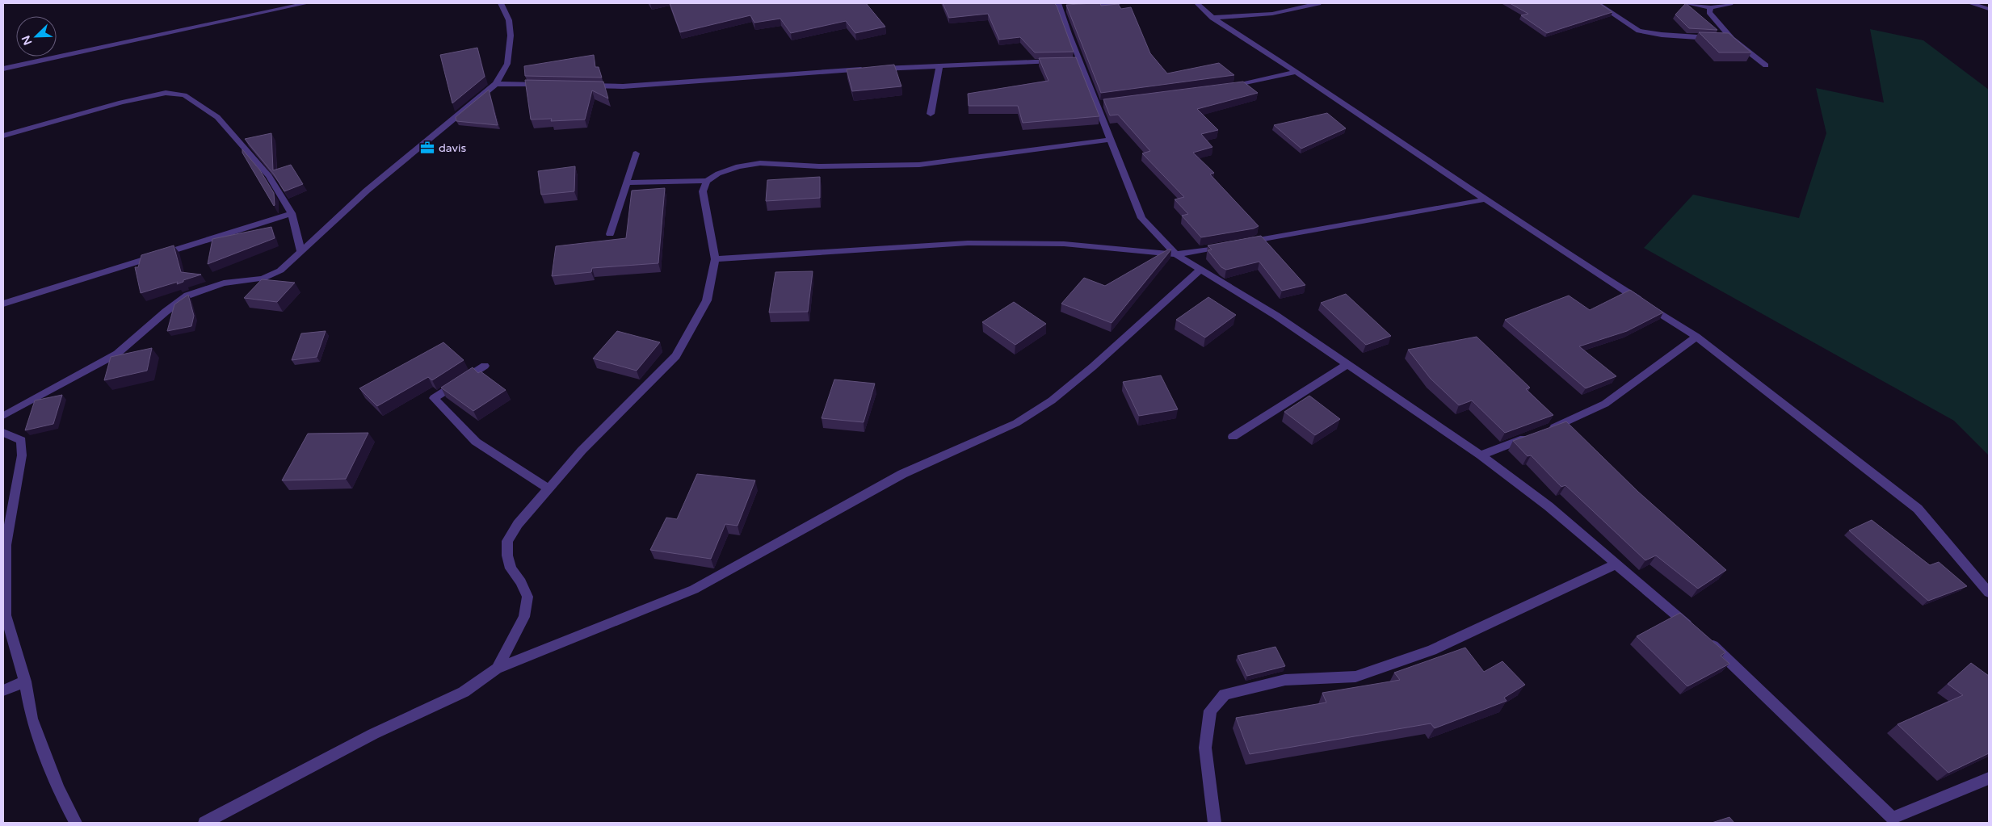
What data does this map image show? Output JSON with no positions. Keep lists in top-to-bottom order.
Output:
{
  "places": {
    "office": ["davis"]
  },
  "north": "bottom left"
}
